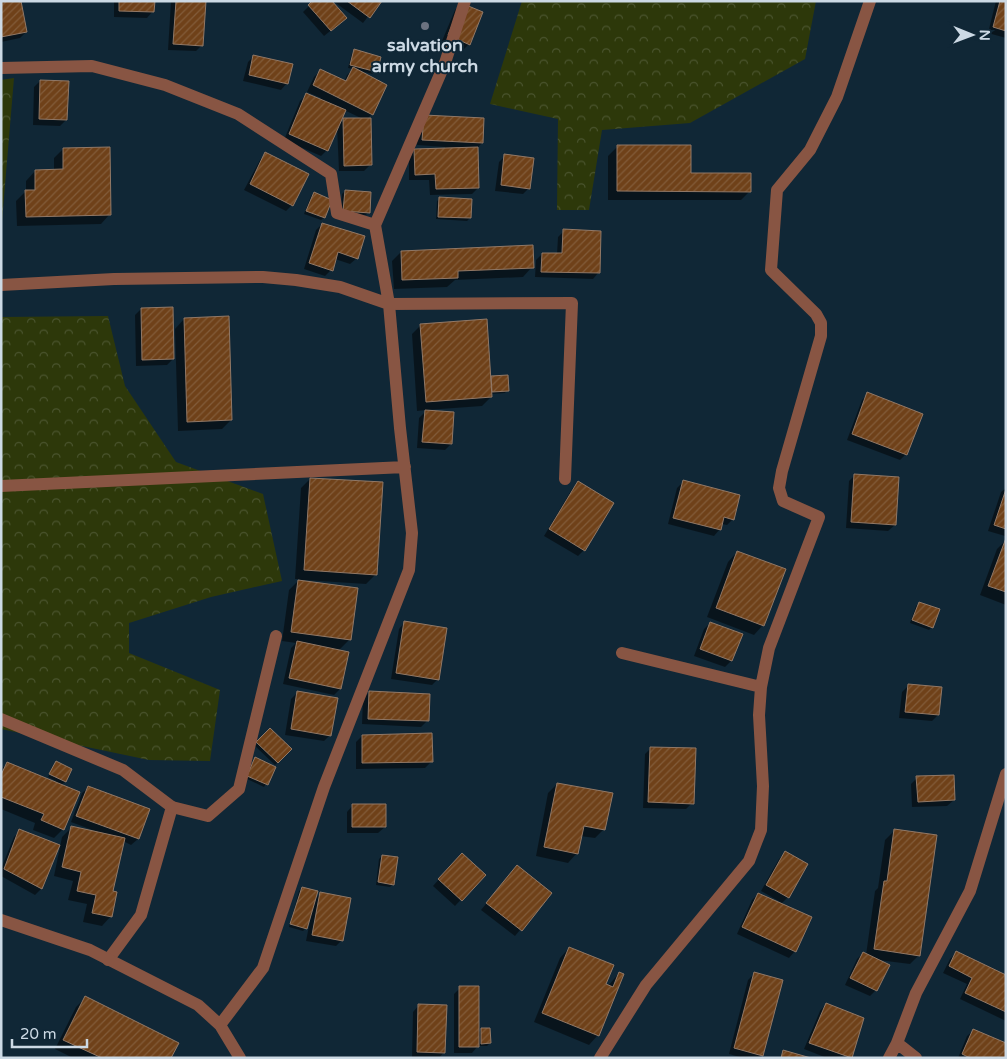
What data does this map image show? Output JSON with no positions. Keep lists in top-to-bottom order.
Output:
{
  "places": ["salvation army church"],
  "scale_bar": "20 m",
  "north": "right"
}
